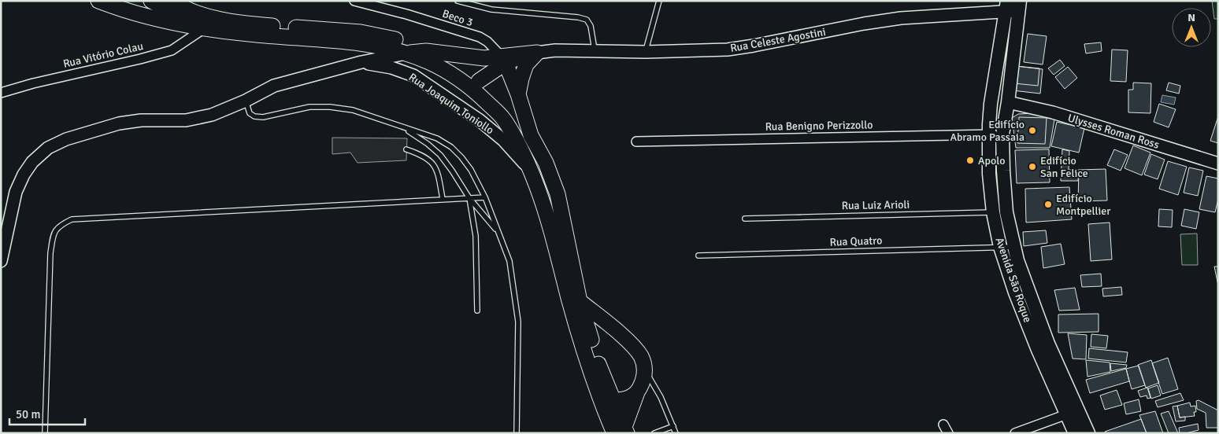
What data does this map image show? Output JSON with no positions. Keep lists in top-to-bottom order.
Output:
{
  "streets": {
    "main road": ["Avenida São Roque"],
    "street": [
      "Beco 3",
      "Rua Celeste Agostini",
      "Rua Vitório Colau",
      "Rua Joaquim Toniollo",
      "Rua Benigno Perizzollo",
      "Ulysses Roman Ross"
    ],
    "lane": ["Rua Luiz Arioli", "Rua Quatro"]
  },
  "crossings": [
    ["Rua Celeste Agostini", "Avenida São Roque"],
    ["Rua Benigno Perizzollo", "Avenida São Roque"],
    ["Ulysses Roman Ross", "Avenida São Roque"],
    ["Rua Luiz Arioli", "Avenida São Roque"],
    ["Rua Quatro", "Avenida São Roque"]
  ],
  "places": [
    "Edifício Abramo Passaia",
    "Apolo",
    "Edifício San Felice",
    "Edifício Montpellier"
  ],
  "scale_bar": "50 m",
  "north": "top"
}
